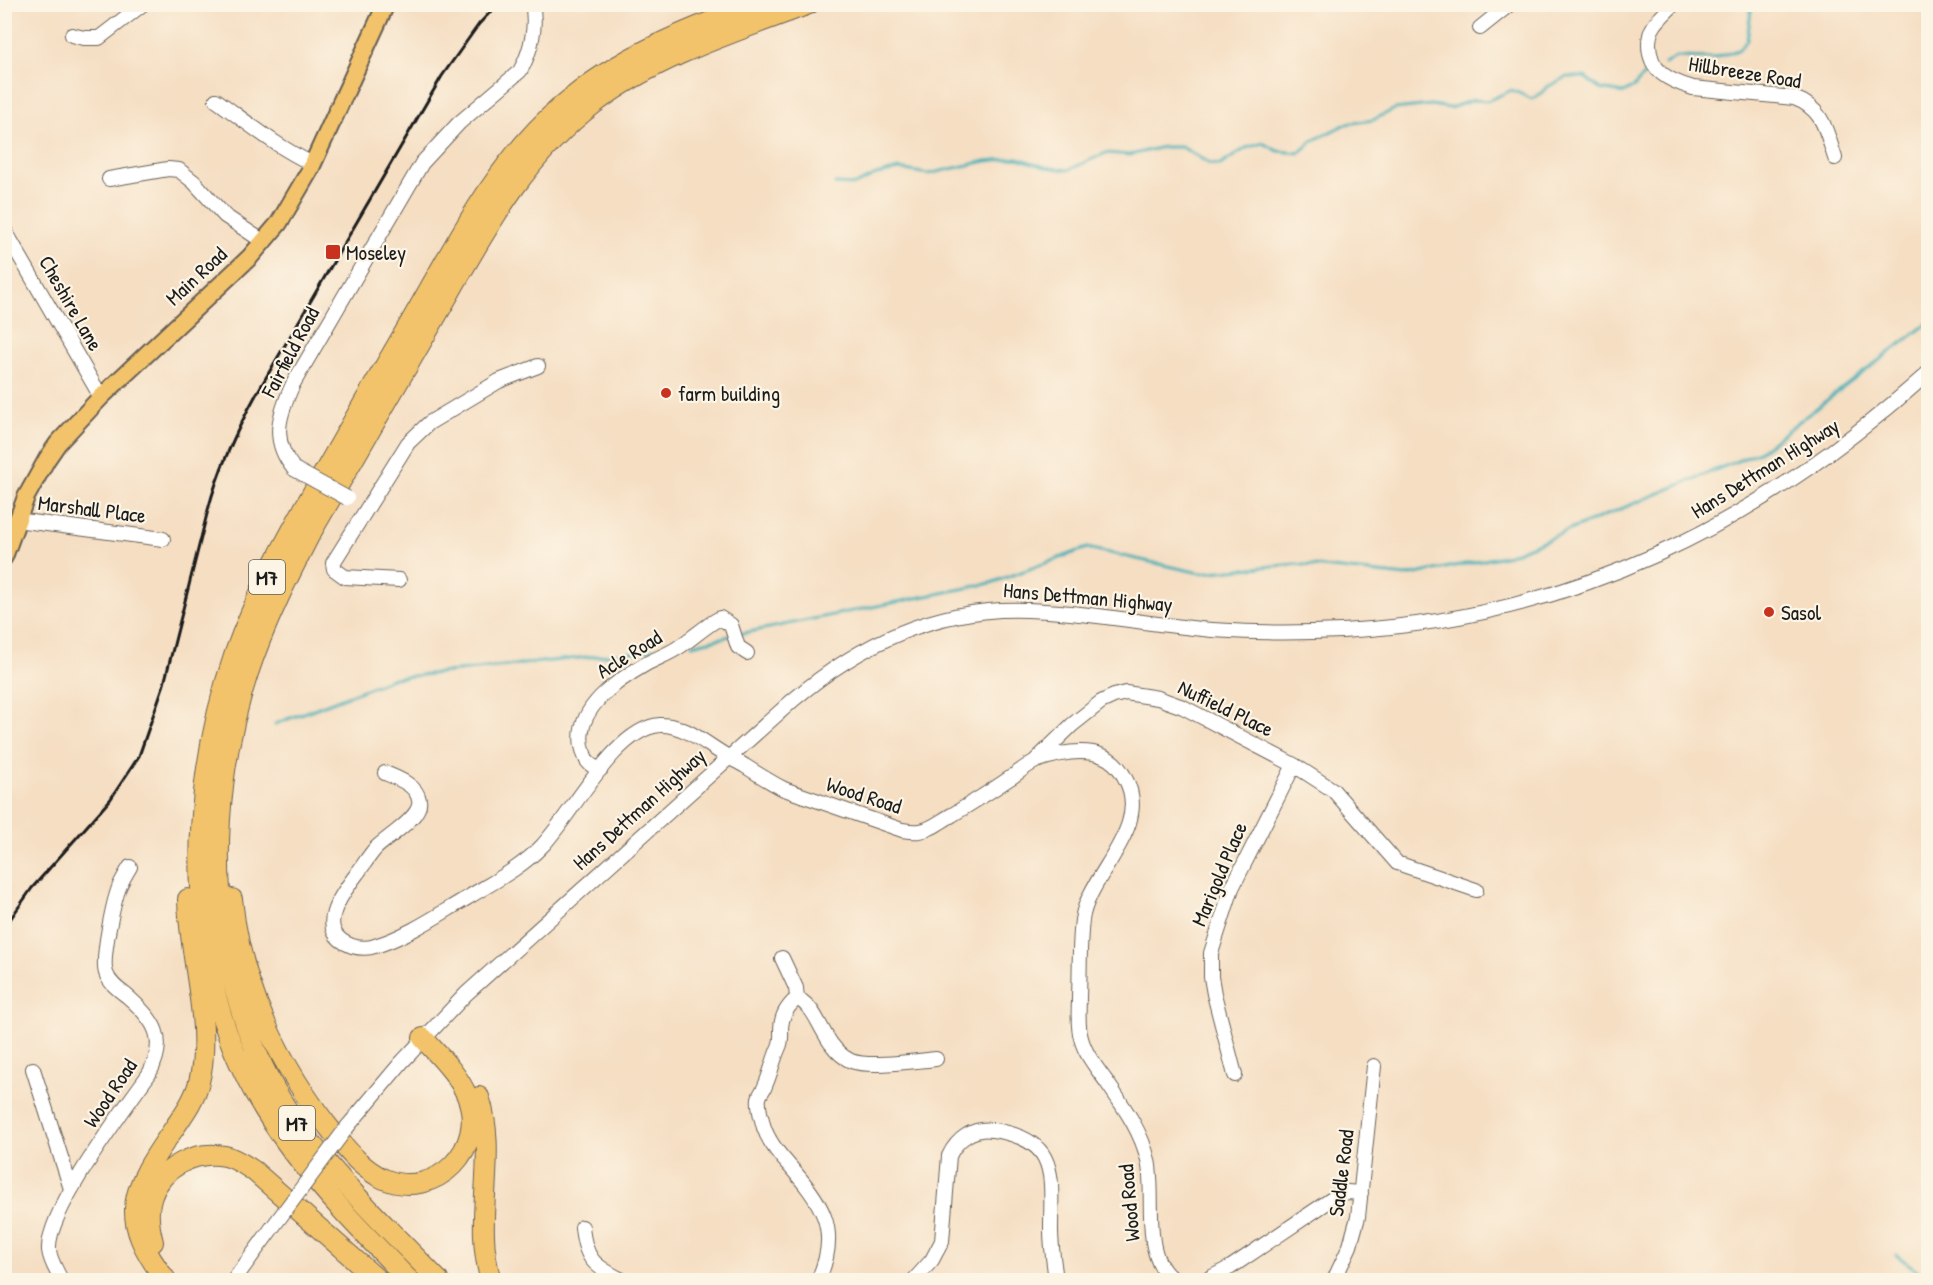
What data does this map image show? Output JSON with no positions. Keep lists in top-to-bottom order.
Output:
{
  "streets": {
    "highway": ["M7"],
    "main road": ["Main Road"],
    "street": [
      "Hillbreeze Road",
      "Cheshire Lane",
      "Fairfield Road",
      "Hans Dettman Highway",
      "Marshall Place",
      "Acle Road",
      "Nuffield Place",
      "Wood Road",
      "Marigold Place",
      "Saddle Road"
    ]
  },
  "crossings": [
    ["Main Road", "Cheshire Lane"],
    ["Main Road", "Marshall Place"],
    ["Hans Dettman Highway", "Wood Road"],
    ["Acle Road", "Wood Road"],
    ["Nuffield Place", "Wood Road"],
    ["Nuffield Place", "Marigold Place"]
  ],
  "places": {
    "transit": ["Moseley"],
    "other": ["farm building", "Sasol"]
  }
}
